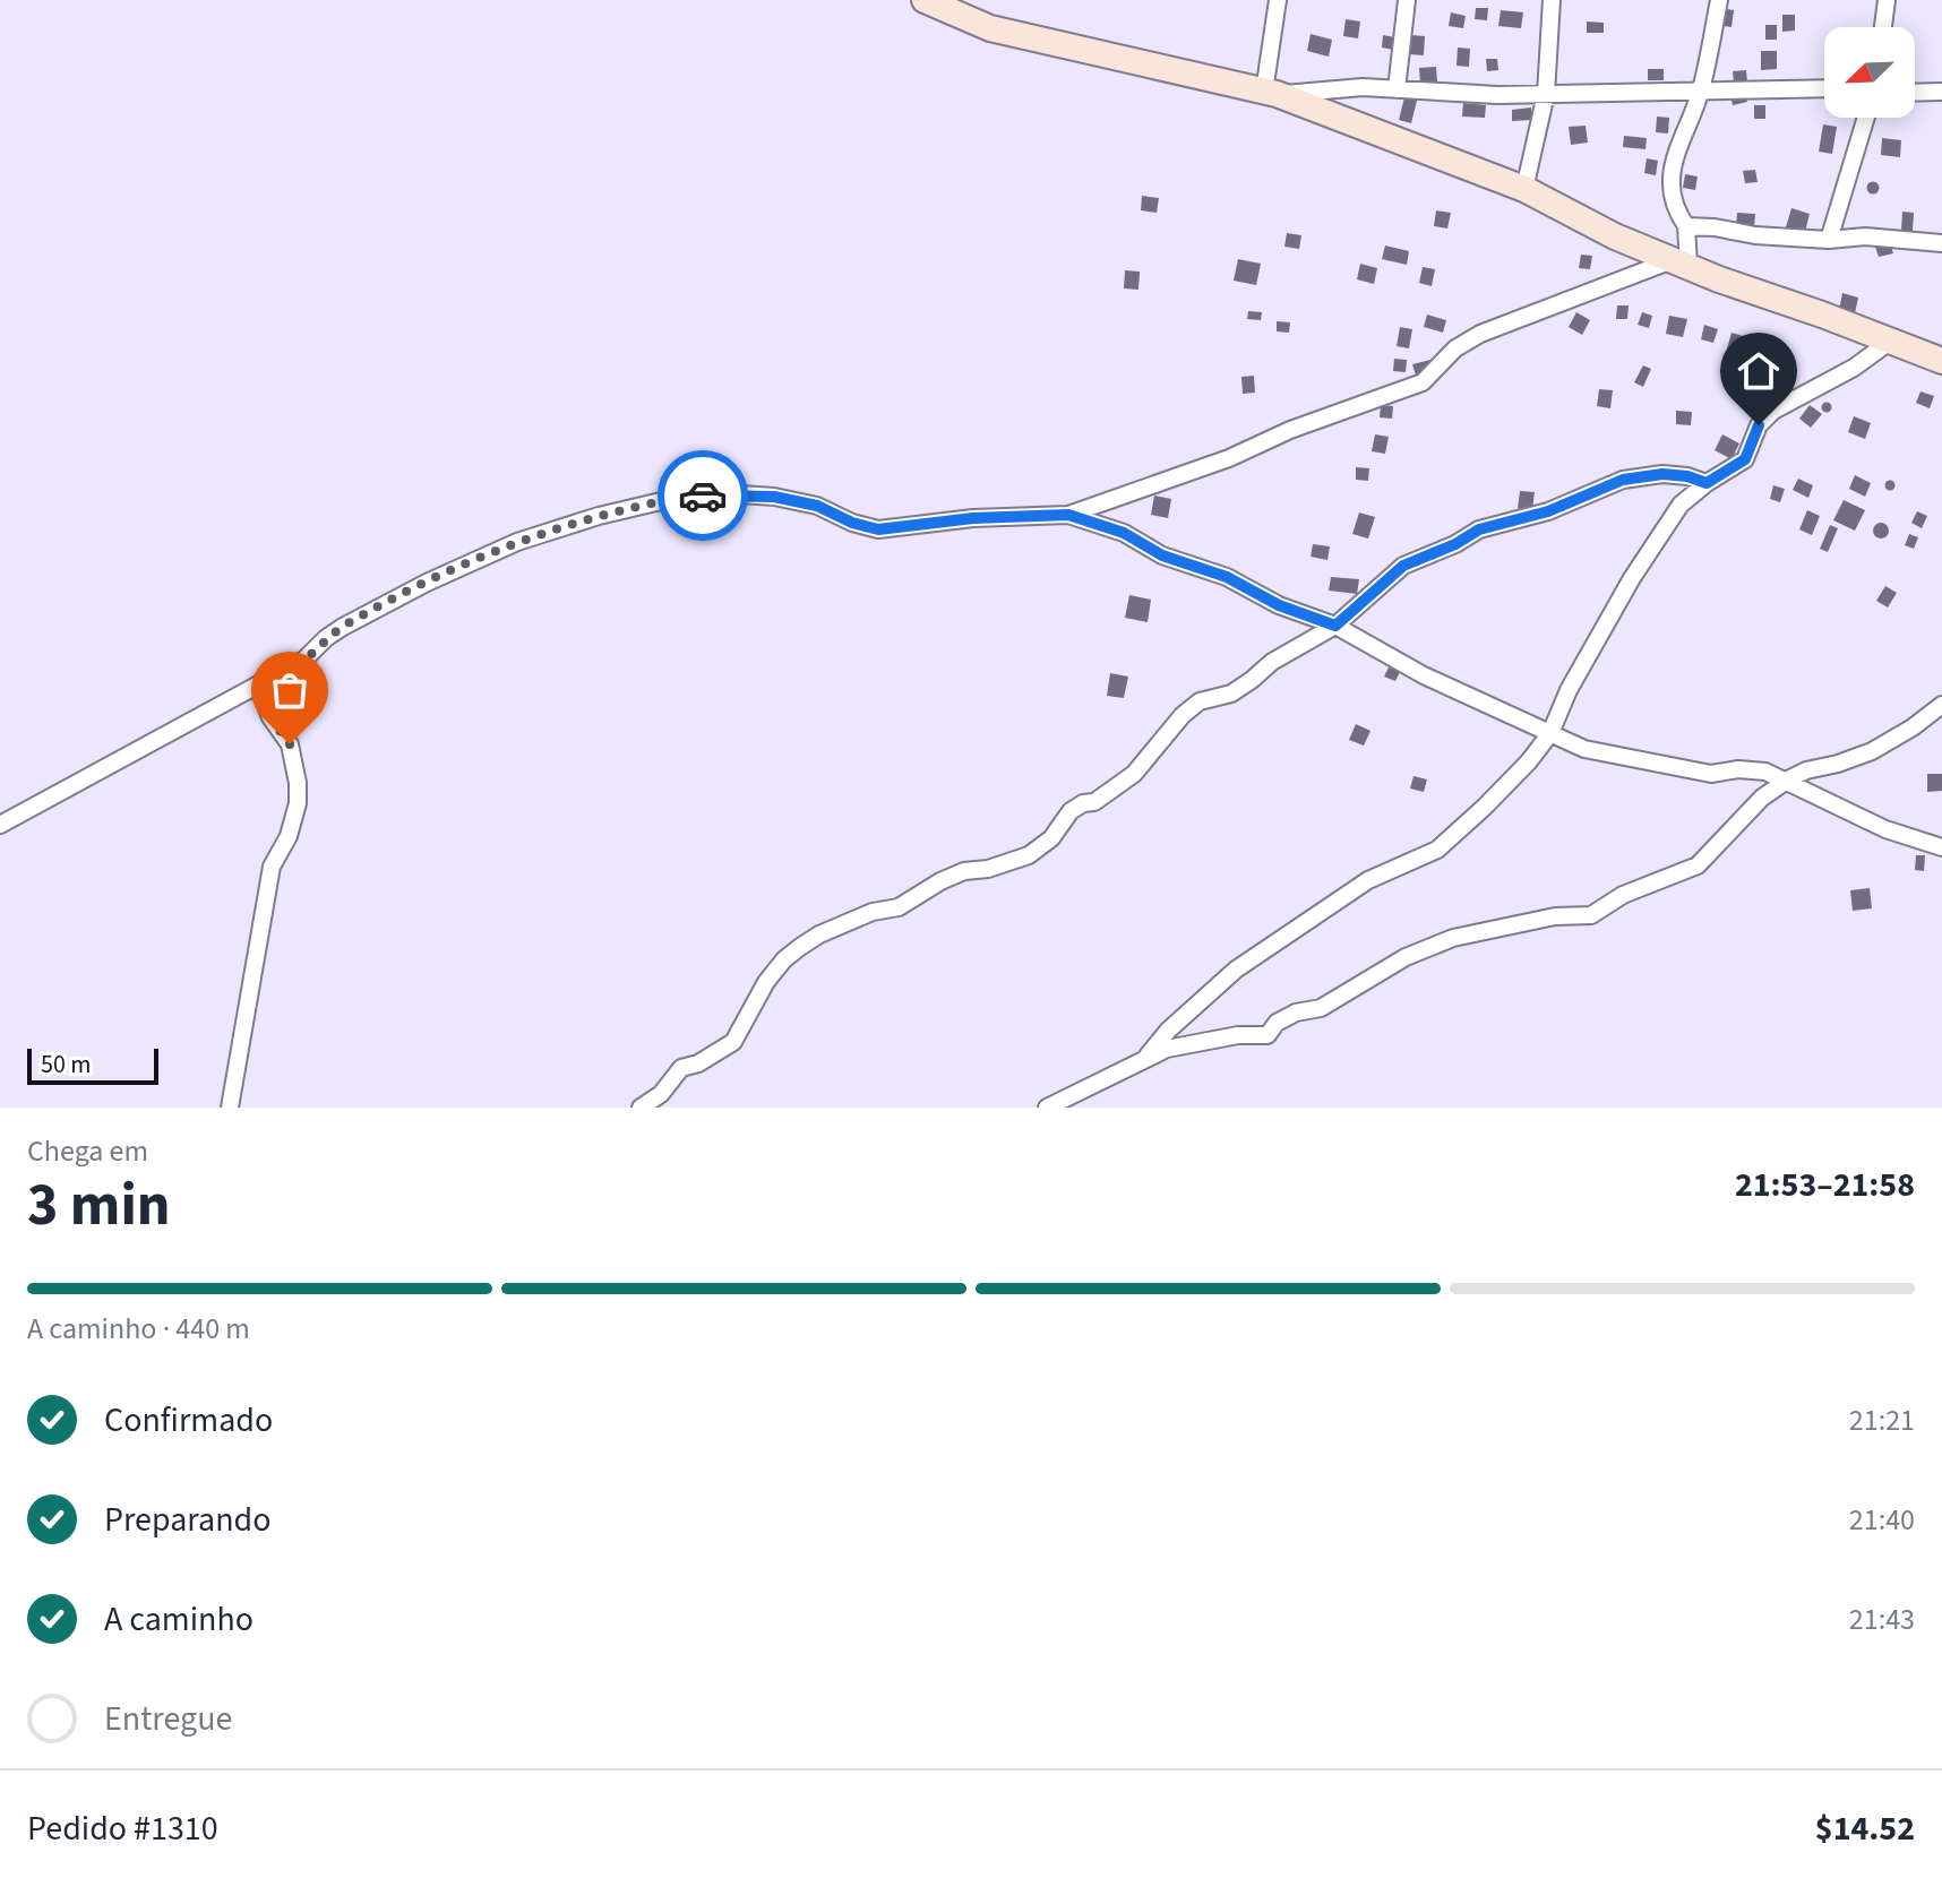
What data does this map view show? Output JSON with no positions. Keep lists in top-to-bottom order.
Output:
{
  "scale_bar": "50 m",
  "north": "bottom left",
  "page": {
    "scale": "50 m",
    "heading": ["3 min", "Chega em", "21:53–21:58"],
    "panel": ["Pedido #1310", "$14.52"],
    "bar": "A caminho · 440 m",
    "list": [
      ["Confirmado", "21:21"],
      ["Preparando", "21:40"],
      ["A caminho", "21:43"],
      "Entregue"
    ]
  }
}
